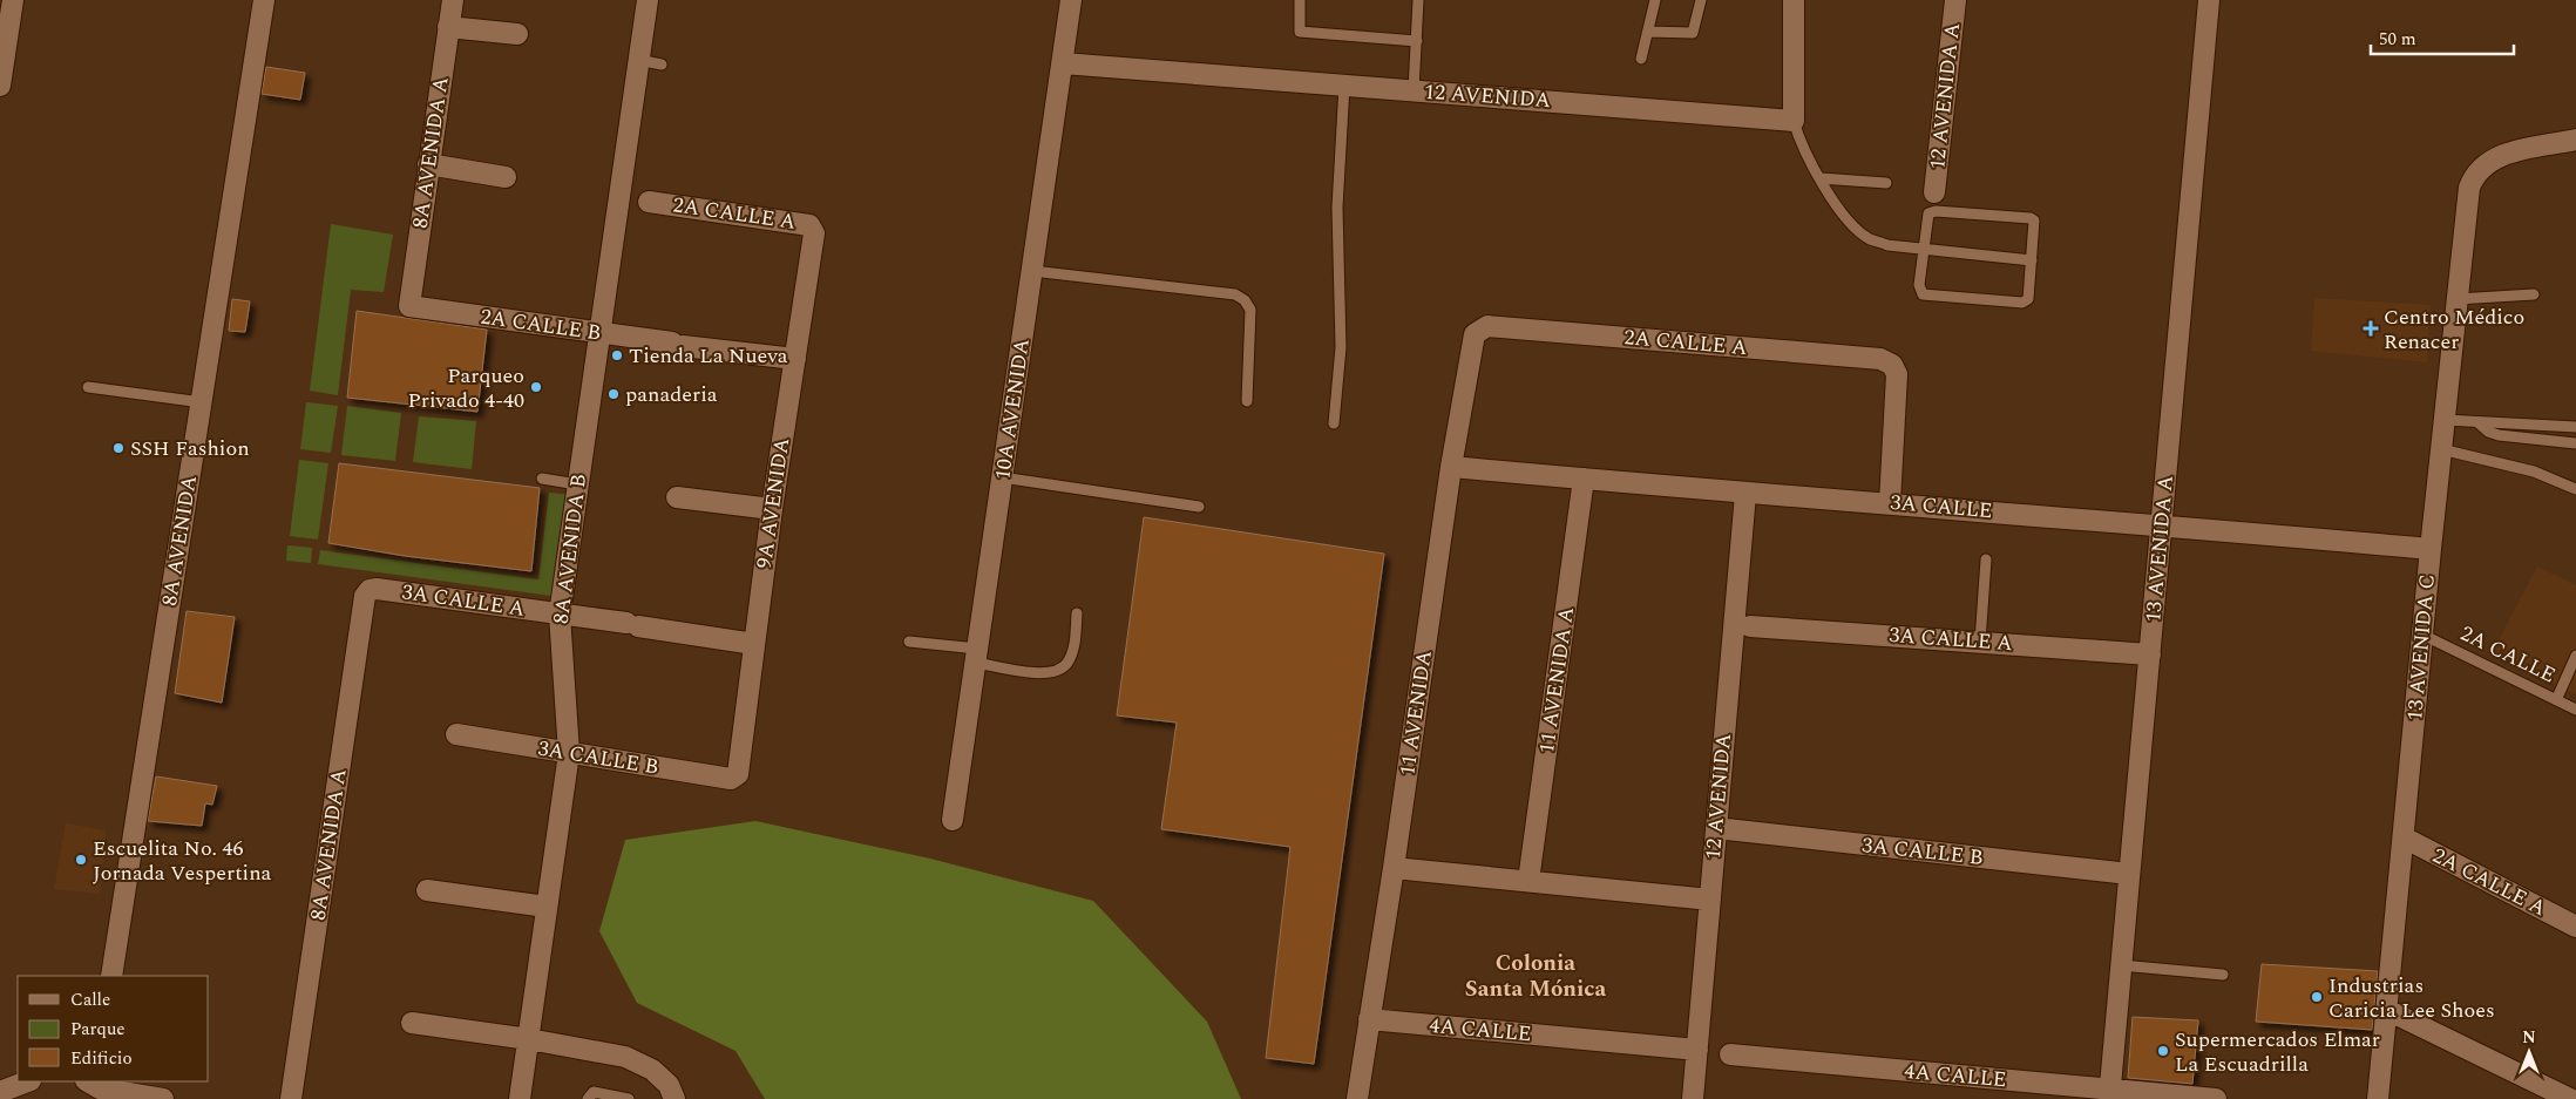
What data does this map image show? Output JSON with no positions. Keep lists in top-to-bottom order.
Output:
{
  "streets": {
    "street": [
      "12 AVENIDA",
      "12 AVENIDA A",
      "8A AVENIDA A",
      "2A CALLE A",
      "2A CALLE B",
      "10A AVENIDA",
      "9A AVENIDA",
      "3A CALLE",
      "8A AVENIDA",
      "8A AVENIDA B",
      "13 AVENIDA A",
      "3A CALLE A",
      "13 AVENIDA C",
      "11 AVENIDA A",
      "11 AVENIDA",
      "3A CALLE B",
      "4A CALLE"
    ],
    "lane": ["2A CALLE"]
  },
  "crossings": [
    ["12 AVENIDA", "10A AVENIDA"],
    ["12 AVENIDA", "3A CALLE"],
    ["12 AVENIDA", "3A CALLE B"],
    ["12 AVENIDA", "4A CALLE"],
    ["8A AVENIDA A", "2A CALLE B"],
    ["8A AVENIDA A", "3A CALLE A"],
    ["2A CALLE A", "9A AVENIDA"],
    ["2A CALLE A", "3A CALLE"],
    ["2A CALLE A", "13 AVENIDA C"],
    ["2A CALLE A", "11 AVENIDA"],
    ["2A CALLE B", "9A AVENIDA"],
    ["2A CALLE B", "8A AVENIDA B"],
    ["9A AVENIDA", "3A CALLE A"],
    ["9A AVENIDA", "3A CALLE B"],
    ["3A CALLE", "13 AVENIDA A"],
    ["3A CALLE", "13 AVENIDA C"],
    ["3A CALLE", "11 AVENIDA A"],
    ["3A CALLE", "11 AVENIDA"],
    ["8A AVENIDA B", "3A CALLE A"],
    ["8A AVENIDA B", "3A CALLE B"],
    ["13 AVENIDA A", "3A CALLE A"],
    ["13 AVENIDA A", "3A CALLE B"],
    ["13 AVENIDA A", "4A CALLE"],
    ["13 AVENIDA C", "2A CALLE"],
    ["11 AVENIDA", "4A CALLE"]
  ],
  "districts": ["Colonia Santa Mónica"],
  "places": {
    "health": ["Centro Médico Renacer"],
    "other": [
      "Tienda La Nueva",
      "Parqueo Privado 4-40",
      "panaderia",
      "SSH Fashion",
      "Escuelita No. 46 Jornada Vespertina",
      "Industrias Caricia Lee Shoes",
      "Supermercados Elmar La Escuadrilla"
    ]
  },
  "legend": ["Calle", "Parque", "Edificio"],
  "scale_bar": "50 m",
  "north": "top"
}
